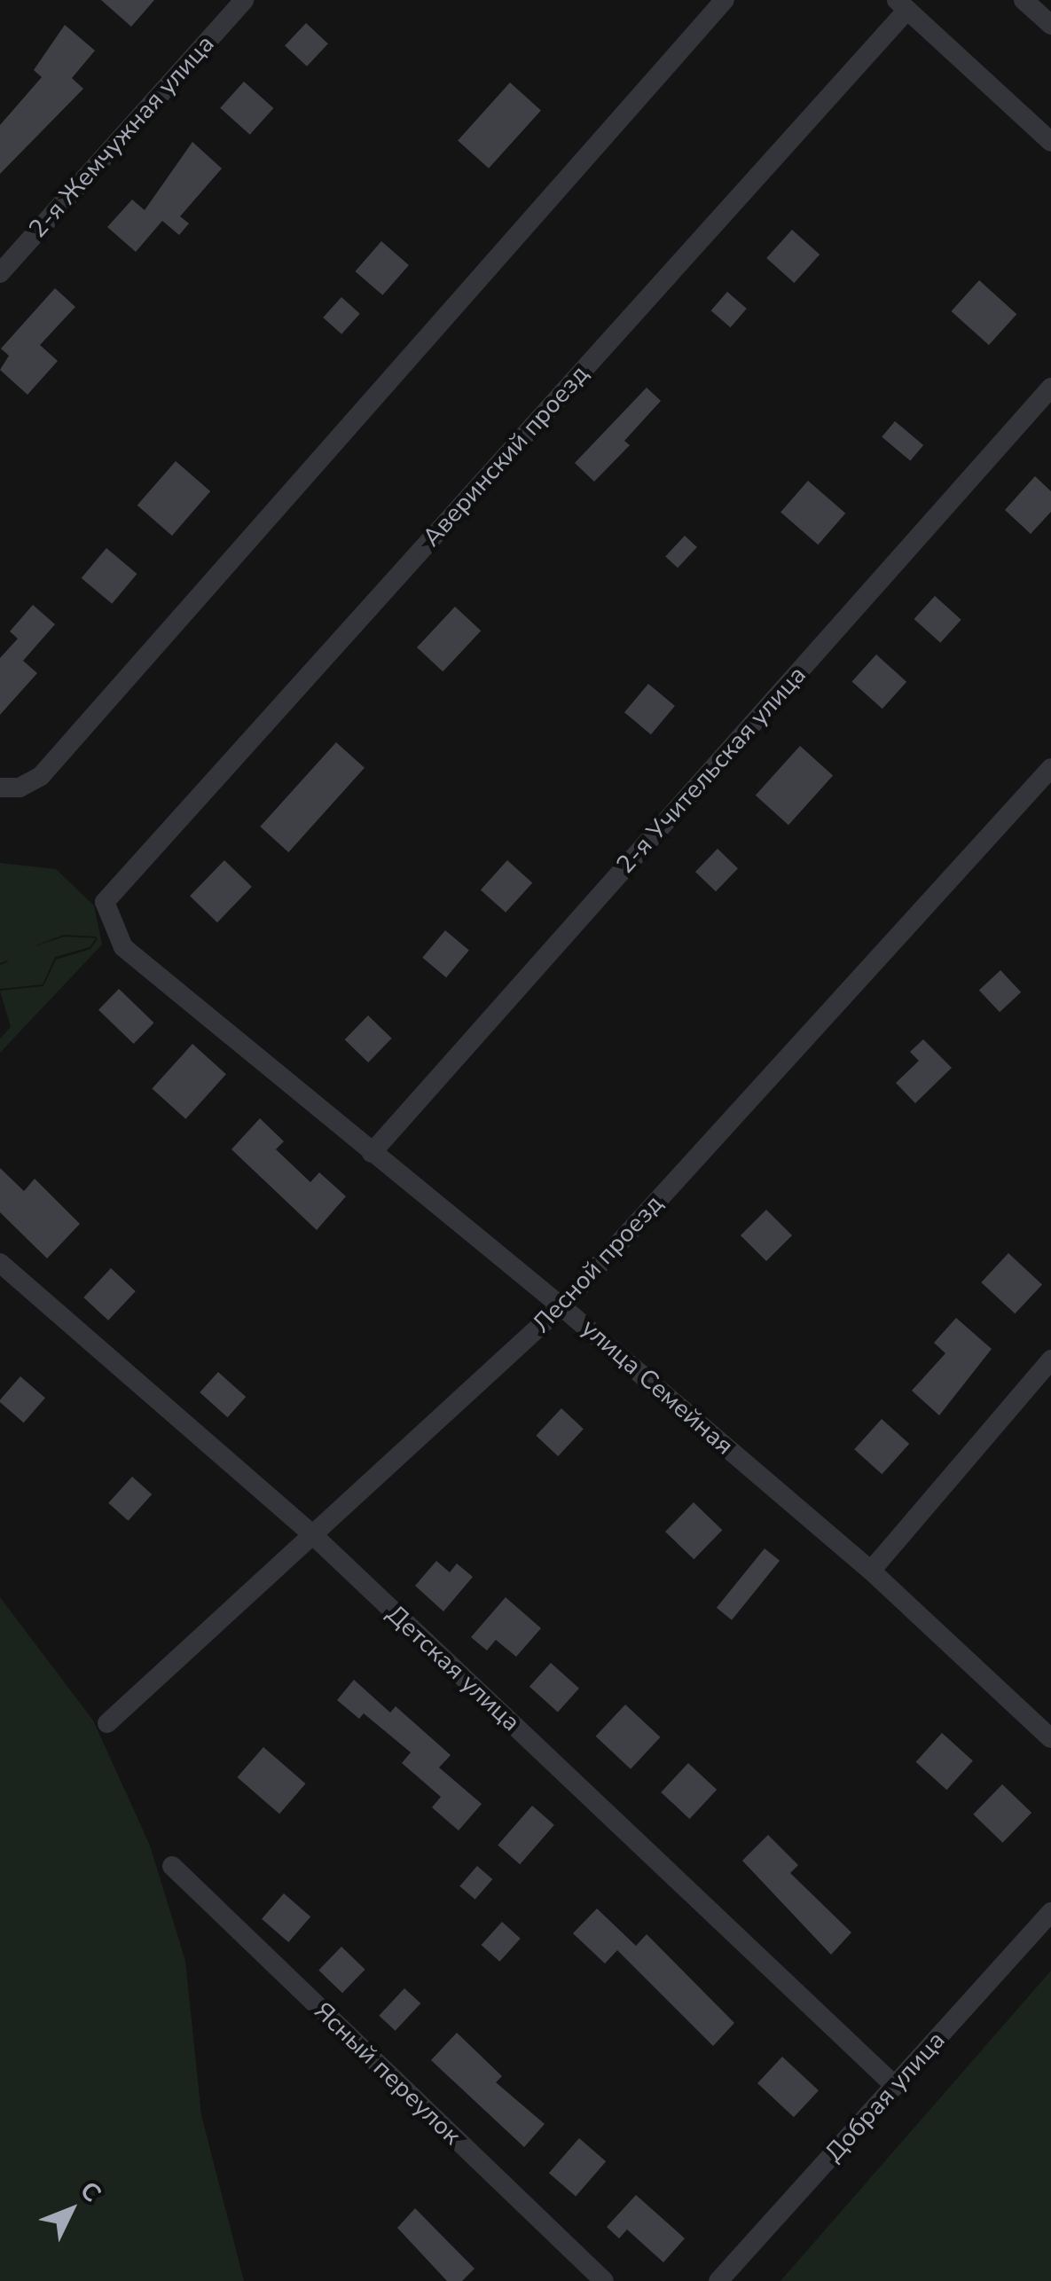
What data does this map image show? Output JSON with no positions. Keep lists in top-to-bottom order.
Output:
{
  "streets": {
    "street": [
      "2-я Жемчужная улица",
      "Аверинский проезд",
      "2-я Учительская улица",
      "Лесной проезд",
      "улица Семейная",
      "Детская улица",
      "Ясный переулок",
      "Добрая улица"
    ]
  },
  "crossings": [
    ["Аверинский проезд", "улица Семейная"],
    ["2-я Учительская улица", "улица Семейная"],
    ["Лесной проезд", "улица Семейная"],
    ["Лесной проезд", "Детская улица"],
    ["Детская улица", "Добрая улица"]
  ],
  "north": "top right"
}
